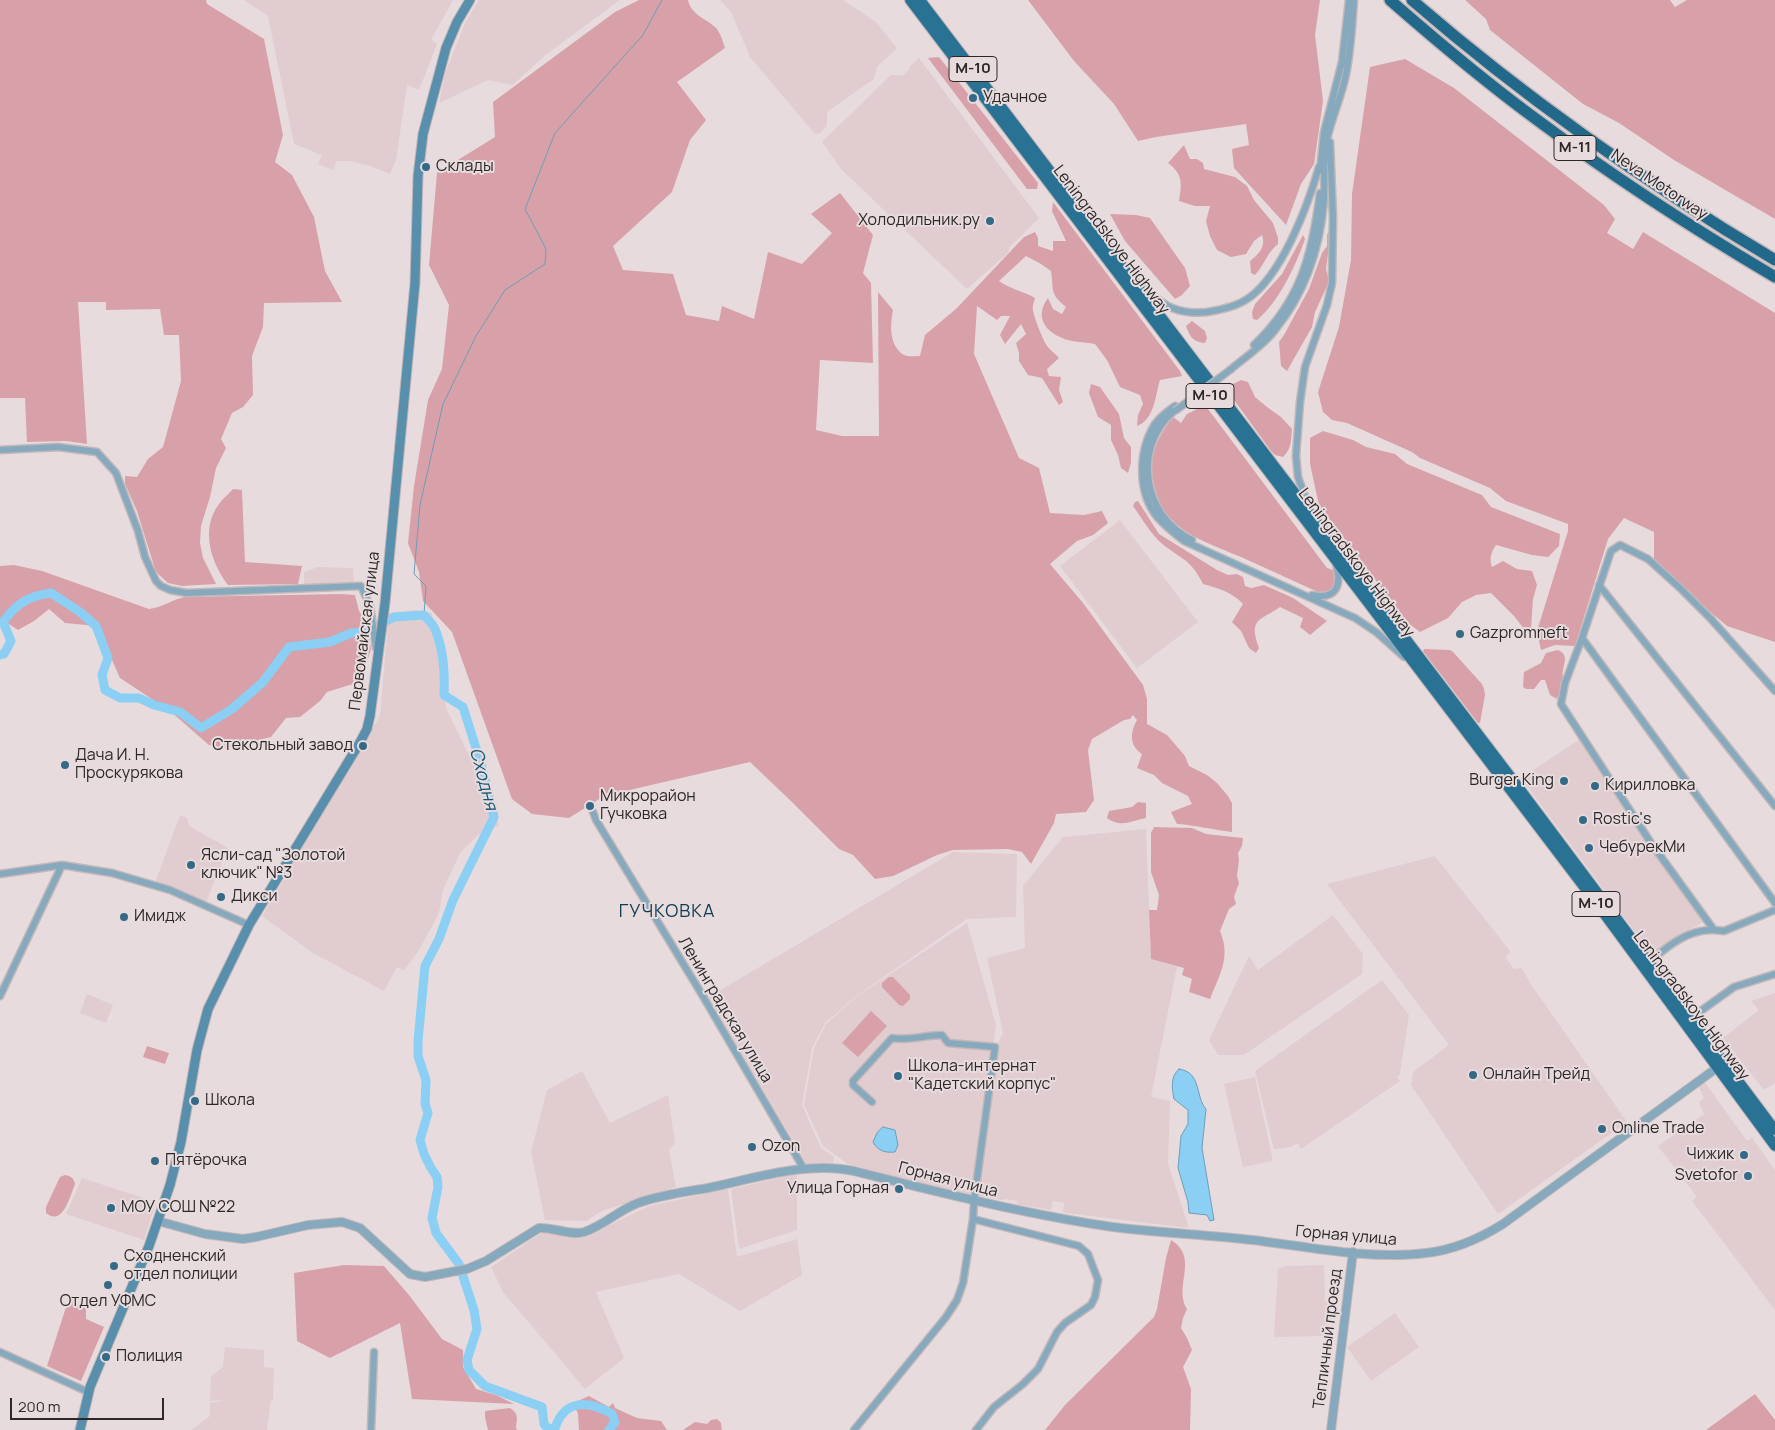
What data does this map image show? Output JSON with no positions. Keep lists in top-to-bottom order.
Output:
{
  "streets": {
    "highway": [
      "М-10",
      "М-11",
      "Neva Motorway",
      "Leningradskoye Highway"
    ],
    "main road": ["Первомайская улица"],
    "street": ["Ленинградская улица", "Горная улица", "Тепличный проезд"]
  },
  "crossings": [
    ["Leningradskoye Highway", "Горная улица"],
    ["Первомайская улица", "Горная улица"],
    ["Ленинградская улица", "Горная улица"],
    ["Горная улица", "Тепличный проезд"]
  ],
  "districts": ["ГУЧКОВКА"],
  "water": ["Сходня"],
  "places": [
    "Удачное",
    "Склады",
    "Холодильник.ру",
    "Gazpromneft",
    "Стекольный завод",
    "Дача И. Н. Проскурякова",
    "Burger King",
    "Кирилловка",
    "Микрорайон Гучковка",
    "Rostiс's",
    "ЧебурекМи",
    "Ясли-сад \"Золотой ключик\" №3",
    "Дикси",
    "Имидж",
    "Онлайн Трейд",
    "Школа-интернат \"Кадетский корпус\"",
    "Школа",
    "Online Trade",
    "Ozon",
    "Чижик",
    "Пятёрочка",
    "Svetofor",
    "Улица Горная",
    "МОУ СОШ №22",
    "Сходненский отдел полиции",
    "Отдел УФМС",
    "Полиция"
  ],
  "scale_bar": "200 m"
}
